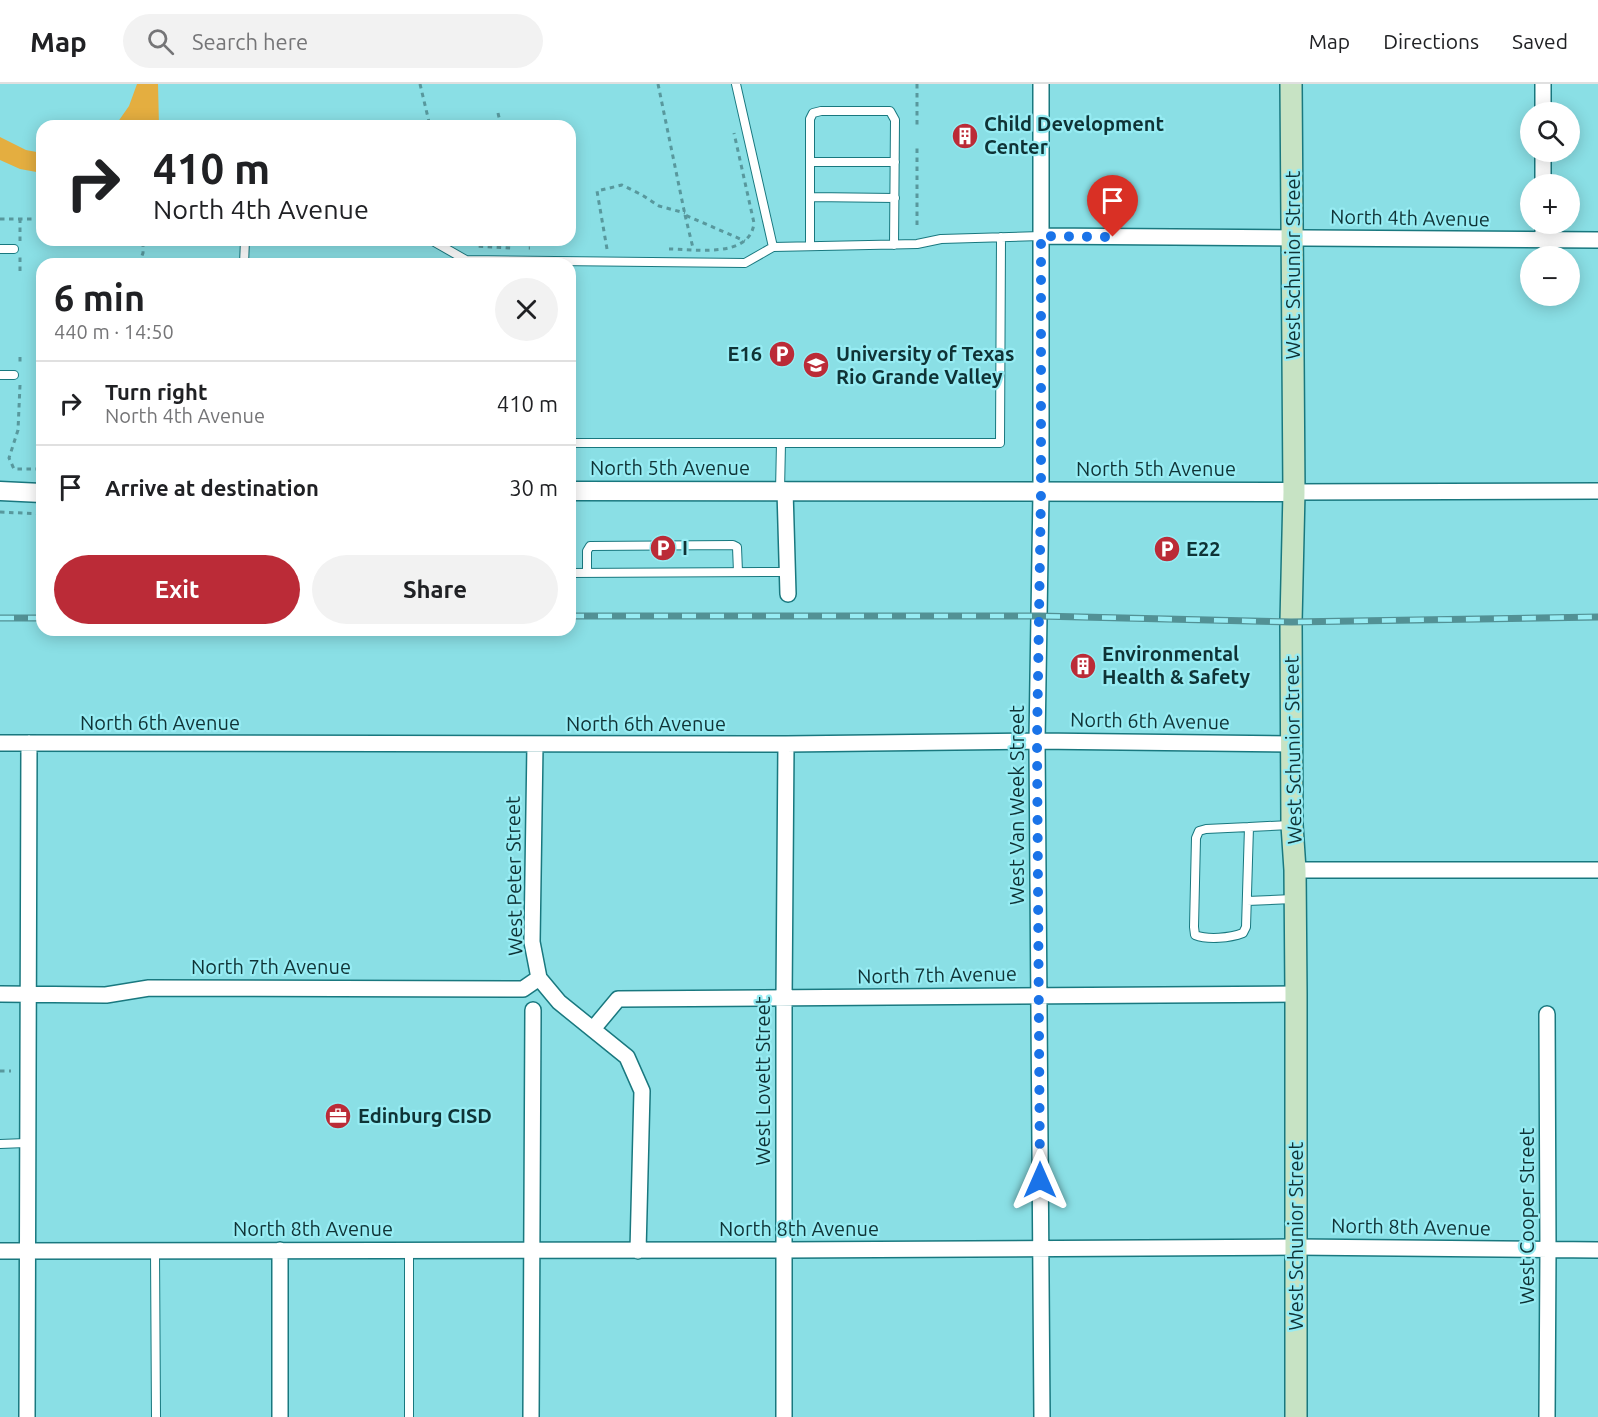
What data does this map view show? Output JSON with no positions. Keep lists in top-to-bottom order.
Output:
{
  "streets": {
    "main road": ["West Schunior Street"],
    "street": [
      "North 4th Avenue",
      "North 5th Avenue",
      "North 6th Avenue",
      "West Van Week Street",
      "West Peter Street",
      "North 7th Avenue",
      "West Lovett Street",
      "West Cooper Street",
      "North 8th Avenue"
    ]
  },
  "crossings": [
    ["North 4th Avenue", "West Schunior Street"],
    ["North 4th Avenue", "West Van Week Street"],
    ["West Schunior Street", "North 5th Avenue"],
    ["West Schunior Street", "North 6th Avenue"],
    ["West Schunior Street", "North 7th Avenue"],
    ["West Schunior Street", "North 8th Avenue"],
    ["North 5th Avenue", "West Van Week Street"],
    ["North 6th Avenue", "West Van Week Street"],
    ["North 6th Avenue", "West Peter Street"],
    ["North 6th Avenue", "West Lovett Street"],
    ["West Van Week Street", "North 7th Avenue"],
    ["West Van Week Street", "North 8th Avenue"],
    ["West Peter Street", "North 7th Avenue"],
    ["West Peter Street", "North 8th Avenue"],
    ["North 7th Avenue", "West Lovett Street"],
    ["West Lovett Street", "North 8th Avenue"],
    ["West Cooper Street", "North 8th Avenue"]
  ],
  "places": {
    "building": ["Child Development Center", "Environmental Health & Safety"],
    "parking": ["E16", "I", "E22"],
    "school or university": ["University of Texas Rio Grande Valley"],
    "office": ["Edinburg CISD"]
  },
  "page": {
    "header": "Map",
    "search": "Search here",
    "nav": ["Map", "Directions", "Saved"],
    "map_buttons": ["+", "−"],
    "turn": ["410 m", "North 4th Avenue"],
    "heading": ["6 min", "440 m · 14:50"],
    "list": [
      {
        "name": "Turn right",
        "note": "North 4th Avenue",
        "value": "410 m"
      },
      {
        "name": "Arrive at destination",
        "value": "30 m"
      }
    ],
    "buttons": ["Exit", "Share"]
  }
}
